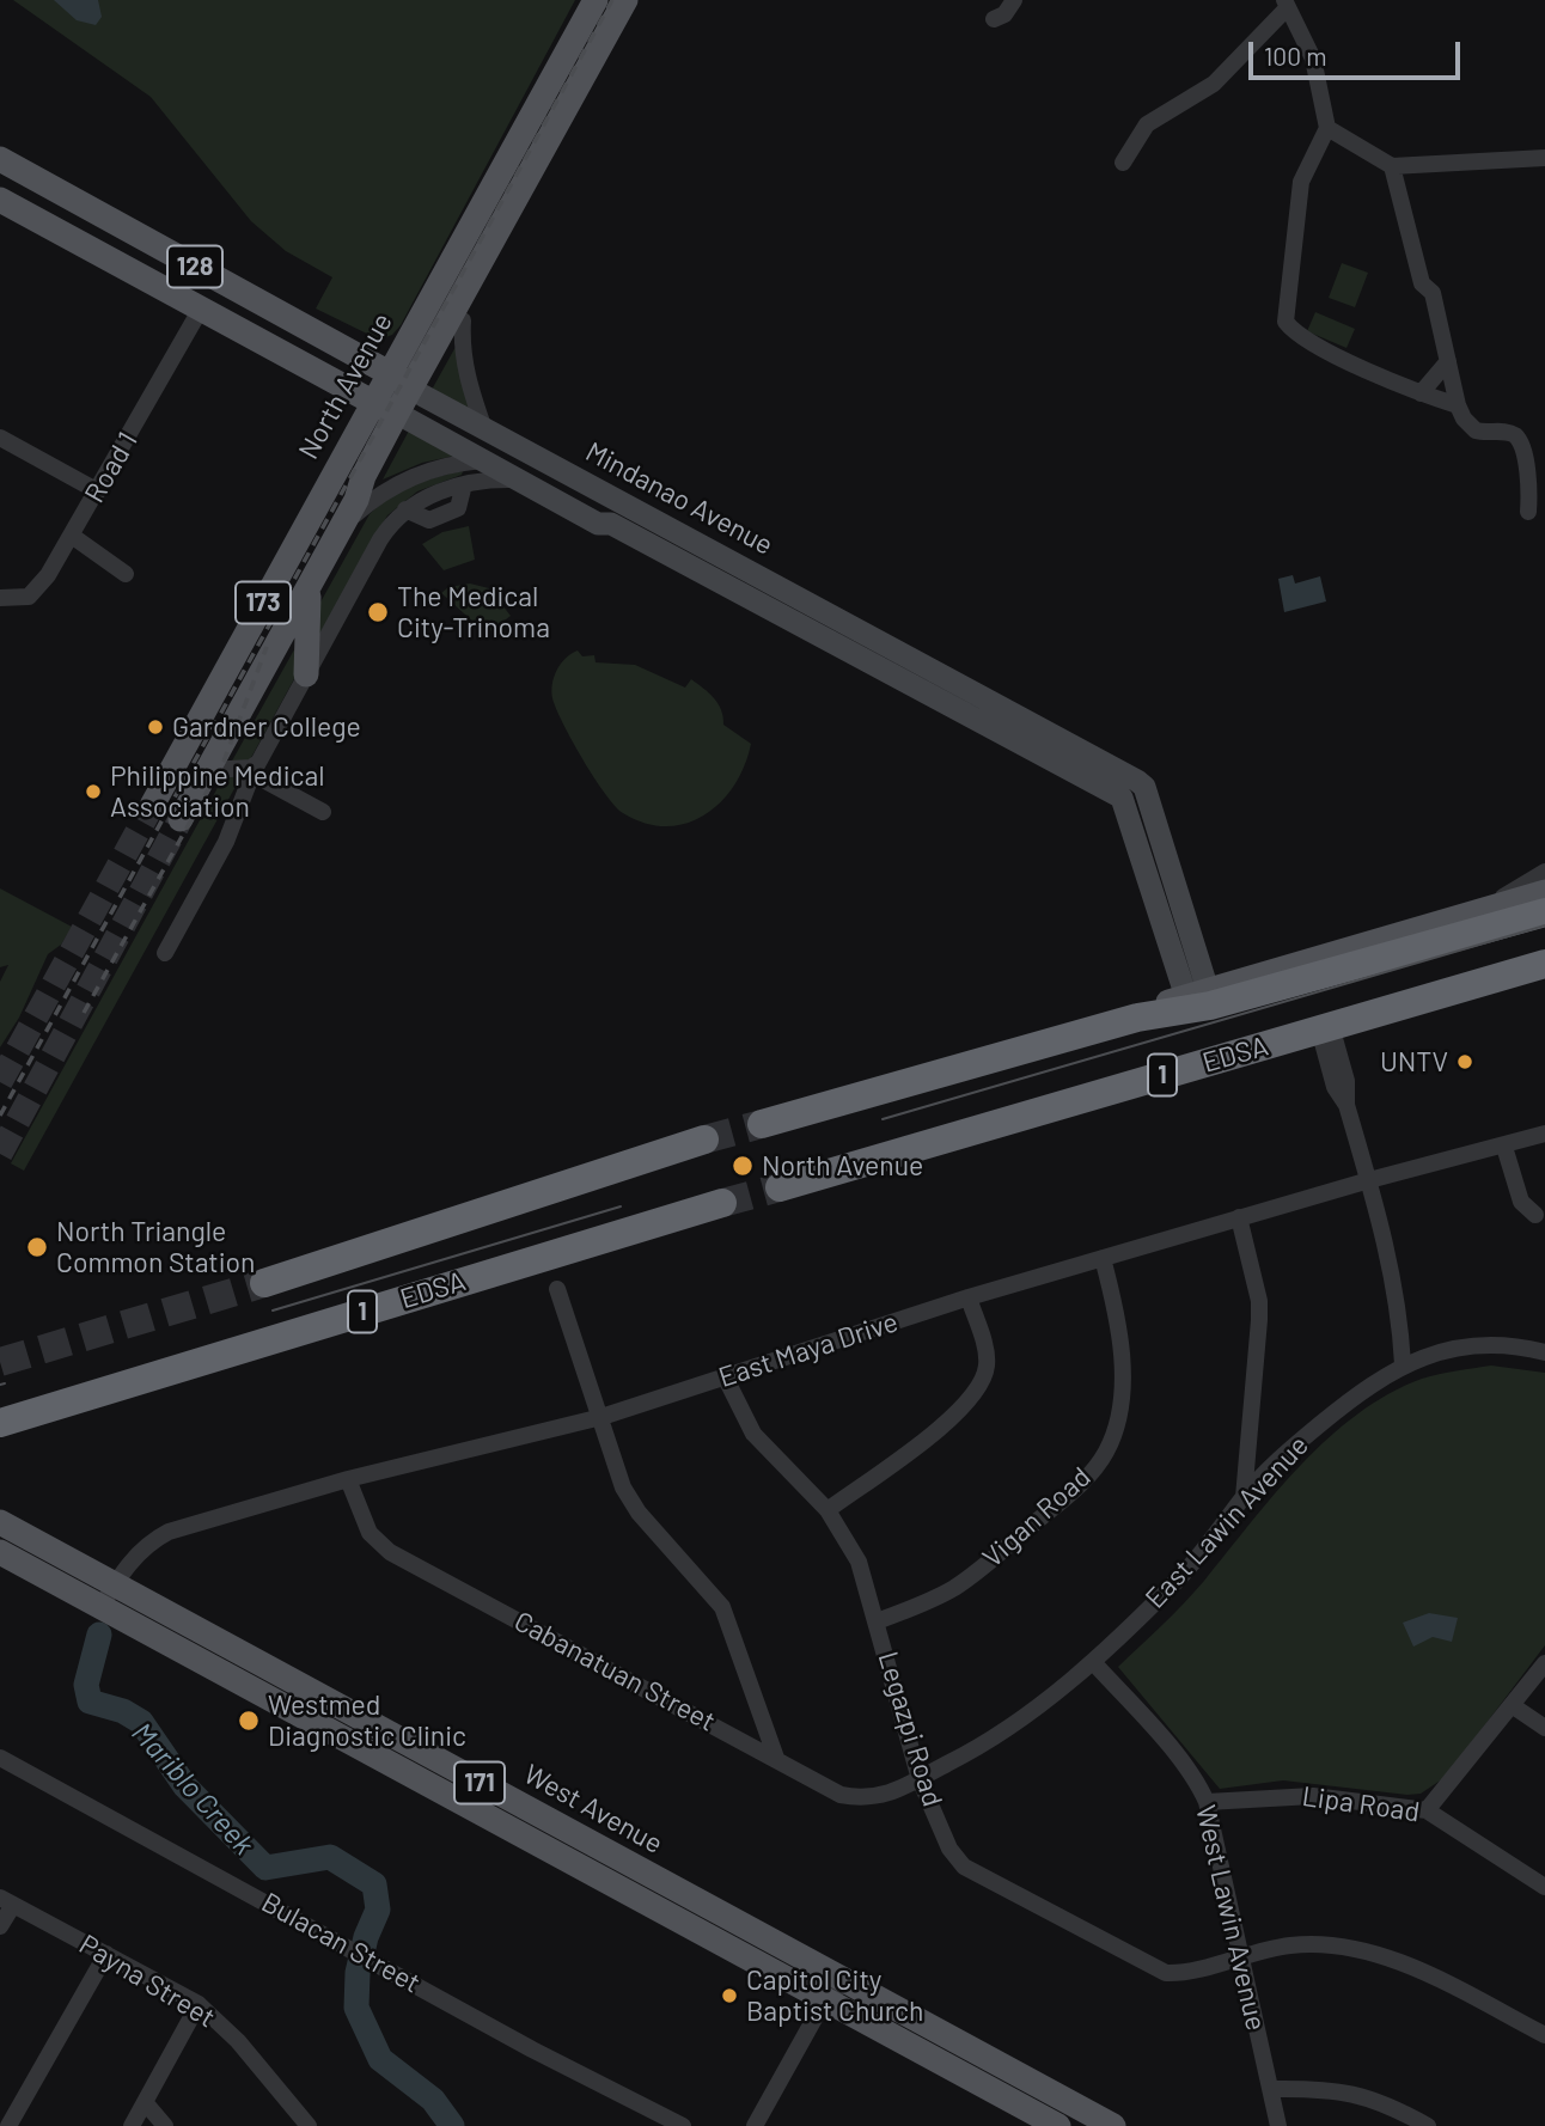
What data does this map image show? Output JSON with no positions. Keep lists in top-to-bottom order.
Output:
{
  "streets": {
    "highway": ["EDSA", "1"],
    "main road": [
      "128",
      "North Avenue",
      "Mindanao Avenue",
      "173",
      "171",
      "West Avenue"
    ],
    "street": [
      "Road 1",
      "East Maya Drive",
      "Vigan Road",
      "East Lawin Avenue",
      "Cabanatuan Street",
      "Legazpi Road",
      "Lipa Road",
      "West Lawin Avenue",
      "Bulacan Street",
      "Payna Street"
    ]
  },
  "crossings": [
    ["North Avenue", "Mindanao Avenue"],
    ["Road 1", "Mindanao Avenue"],
    ["Mindanao Avenue", "173"],
    ["Mindanao Avenue", "EDSA"],
    ["East Maya Drive", "Vigan Road"],
    ["East Maya Drive", "Cabanatuan Street"],
    ["East Maya Drive", "Legazpi Road"],
    ["East Maya Drive", "West Avenue"],
    ["Vigan Road", "Legazpi Road"],
    ["East Lawin Avenue", "Cabanatuan Street"],
    ["East Lawin Avenue", "Legazpi Road"],
    ["East Lawin Avenue", "West Lawin Avenue"],
    ["Cabanatuan Street", "Legazpi Road"],
    ["Legazpi Road", "West Lawin Avenue"],
    ["Lipa Road", "West Lawin Avenue"]
  ],
  "water": ["Mariblo Creek"],
  "places": [
    "The Medical City-Trinoma",
    "Gardner College",
    "Philippine Medical Association",
    "UNTV",
    "North Avenue",
    "North Triangle Common Station",
    "Westmed Diagnostic Clinic",
    "Capitol City Baptist Church"
  ],
  "scale_bar": "100 m"
}
